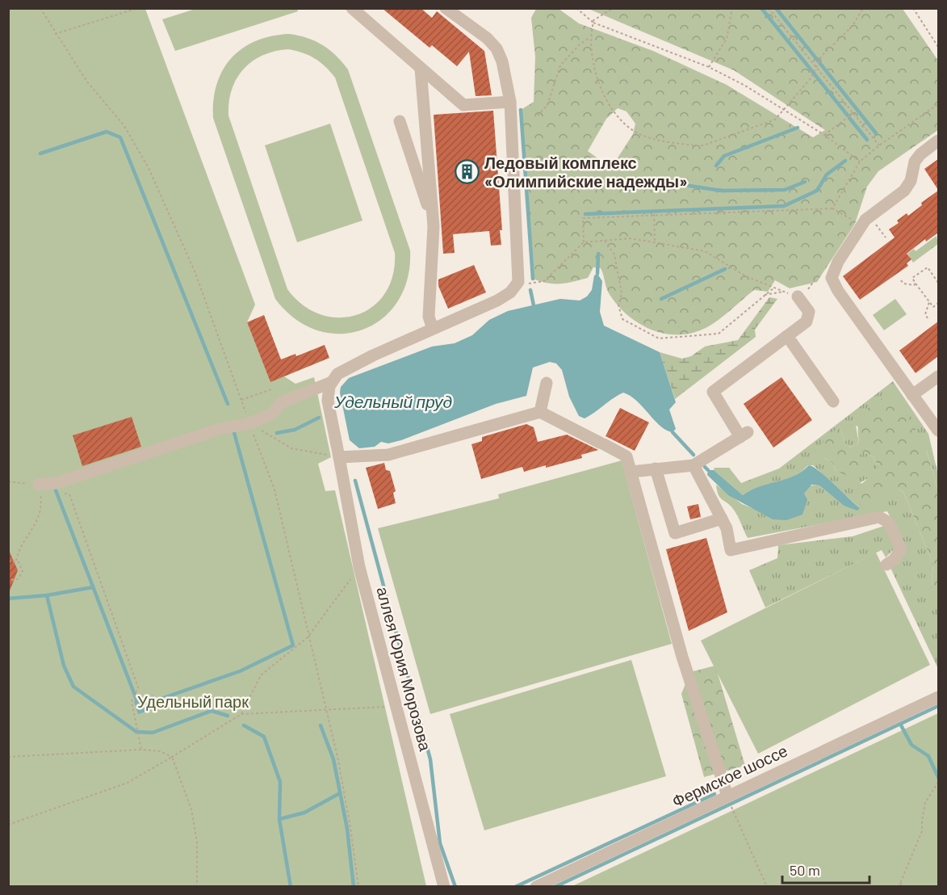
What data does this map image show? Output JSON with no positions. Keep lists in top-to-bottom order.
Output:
{
  "streets": {
    "street": ["аллея Юрия Морозова", "Фермское шоссе"]
  },
  "water": ["Удельный пруд"],
  "parks": ["Удельный парк"],
  "places": {
    "building": ["Ледовый комплекс «Олимпийские надежды»"]
  },
  "scale_bar": "50 m"
}
